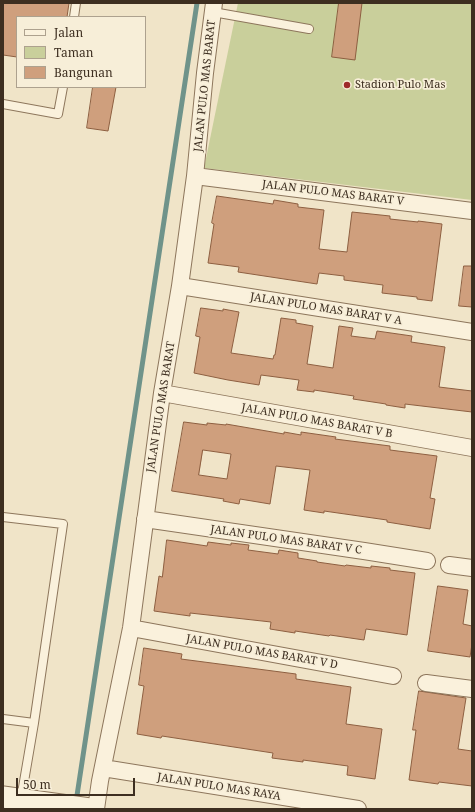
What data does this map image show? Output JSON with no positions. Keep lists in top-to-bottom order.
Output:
{
  "streets": {
    "street": [
      "JALAN PULO MAS BARAT",
      "JALAN PULO MAS BARAT V",
      "JALAN PULO MAS BARAT V A",
      "JALAN PULO MAS BARAT V B",
      "JALAN PULO MAS BARAT V C",
      "JALAN PULO MAS BARAT V D",
      "JALAN PULO MAS RAYA"
    ]
  },
  "crossings": [
    ["JALAN PULO MAS BARAT", "JALAN PULO MAS BARAT V"],
    ["JALAN PULO MAS BARAT", "JALAN PULO MAS BARAT V A"],
    ["JALAN PULO MAS BARAT", "JALAN PULO MAS BARAT V B"],
    ["JALAN PULO MAS BARAT", "JALAN PULO MAS BARAT V C"],
    ["JALAN PULO MAS BARAT", "JALAN PULO MAS BARAT V D"],
    ["JALAN PULO MAS BARAT", "JALAN PULO MAS RAYA"]
  ],
  "places": ["Stadion Pulo Mas"],
  "legend": ["Jalan", "Taman", "Bangunan"],
  "scale_bar": "50 m"
}
